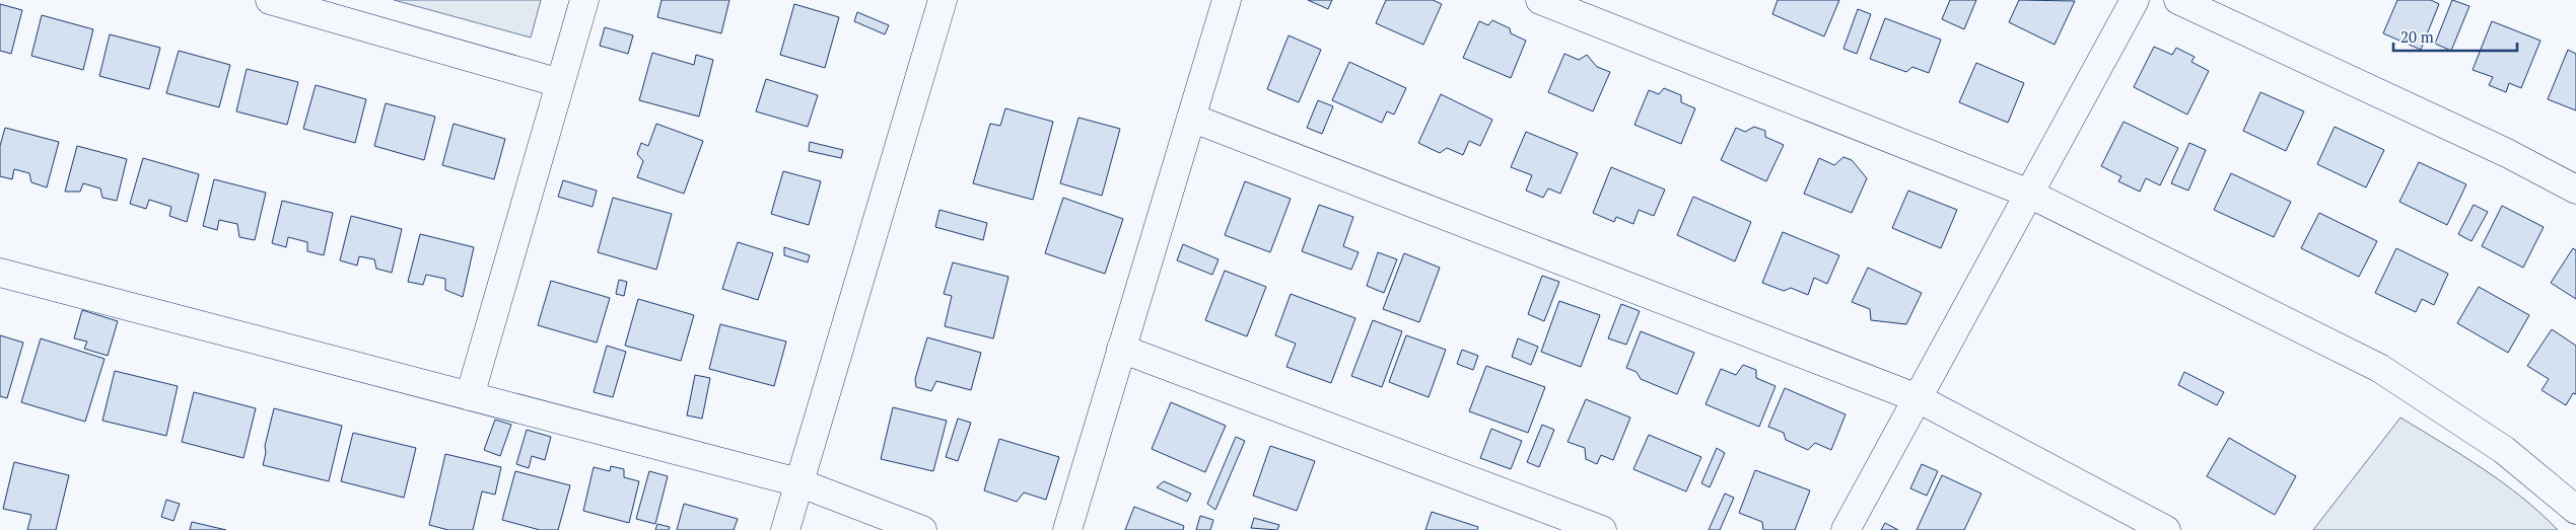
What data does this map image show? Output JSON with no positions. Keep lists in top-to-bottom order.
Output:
{
  "scale_bar": "20 m"
}
